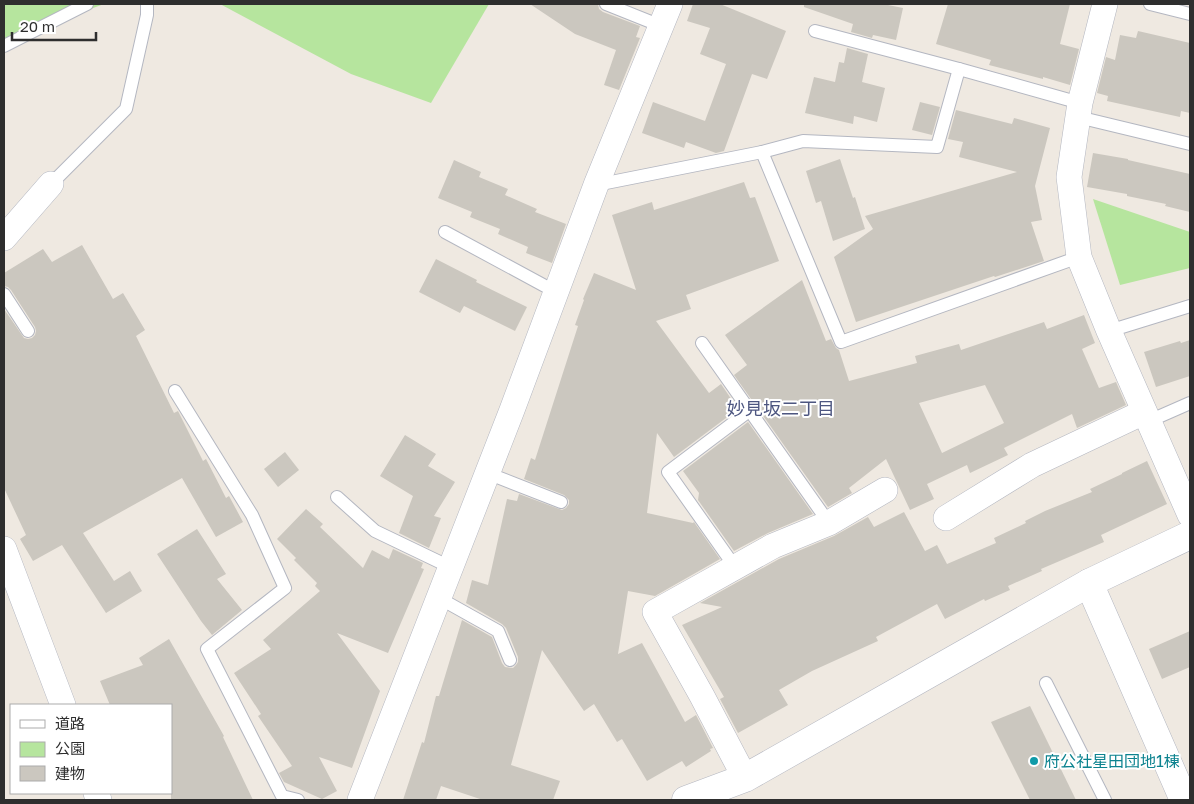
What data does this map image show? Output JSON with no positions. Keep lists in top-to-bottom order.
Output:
{
  "districts": ["妙見坂二丁目"],
  "places": ["府公社星田団地1棟"],
  "legend": ["道路", "公園", "建物"],
  "scale_bar": "20 m"
}
